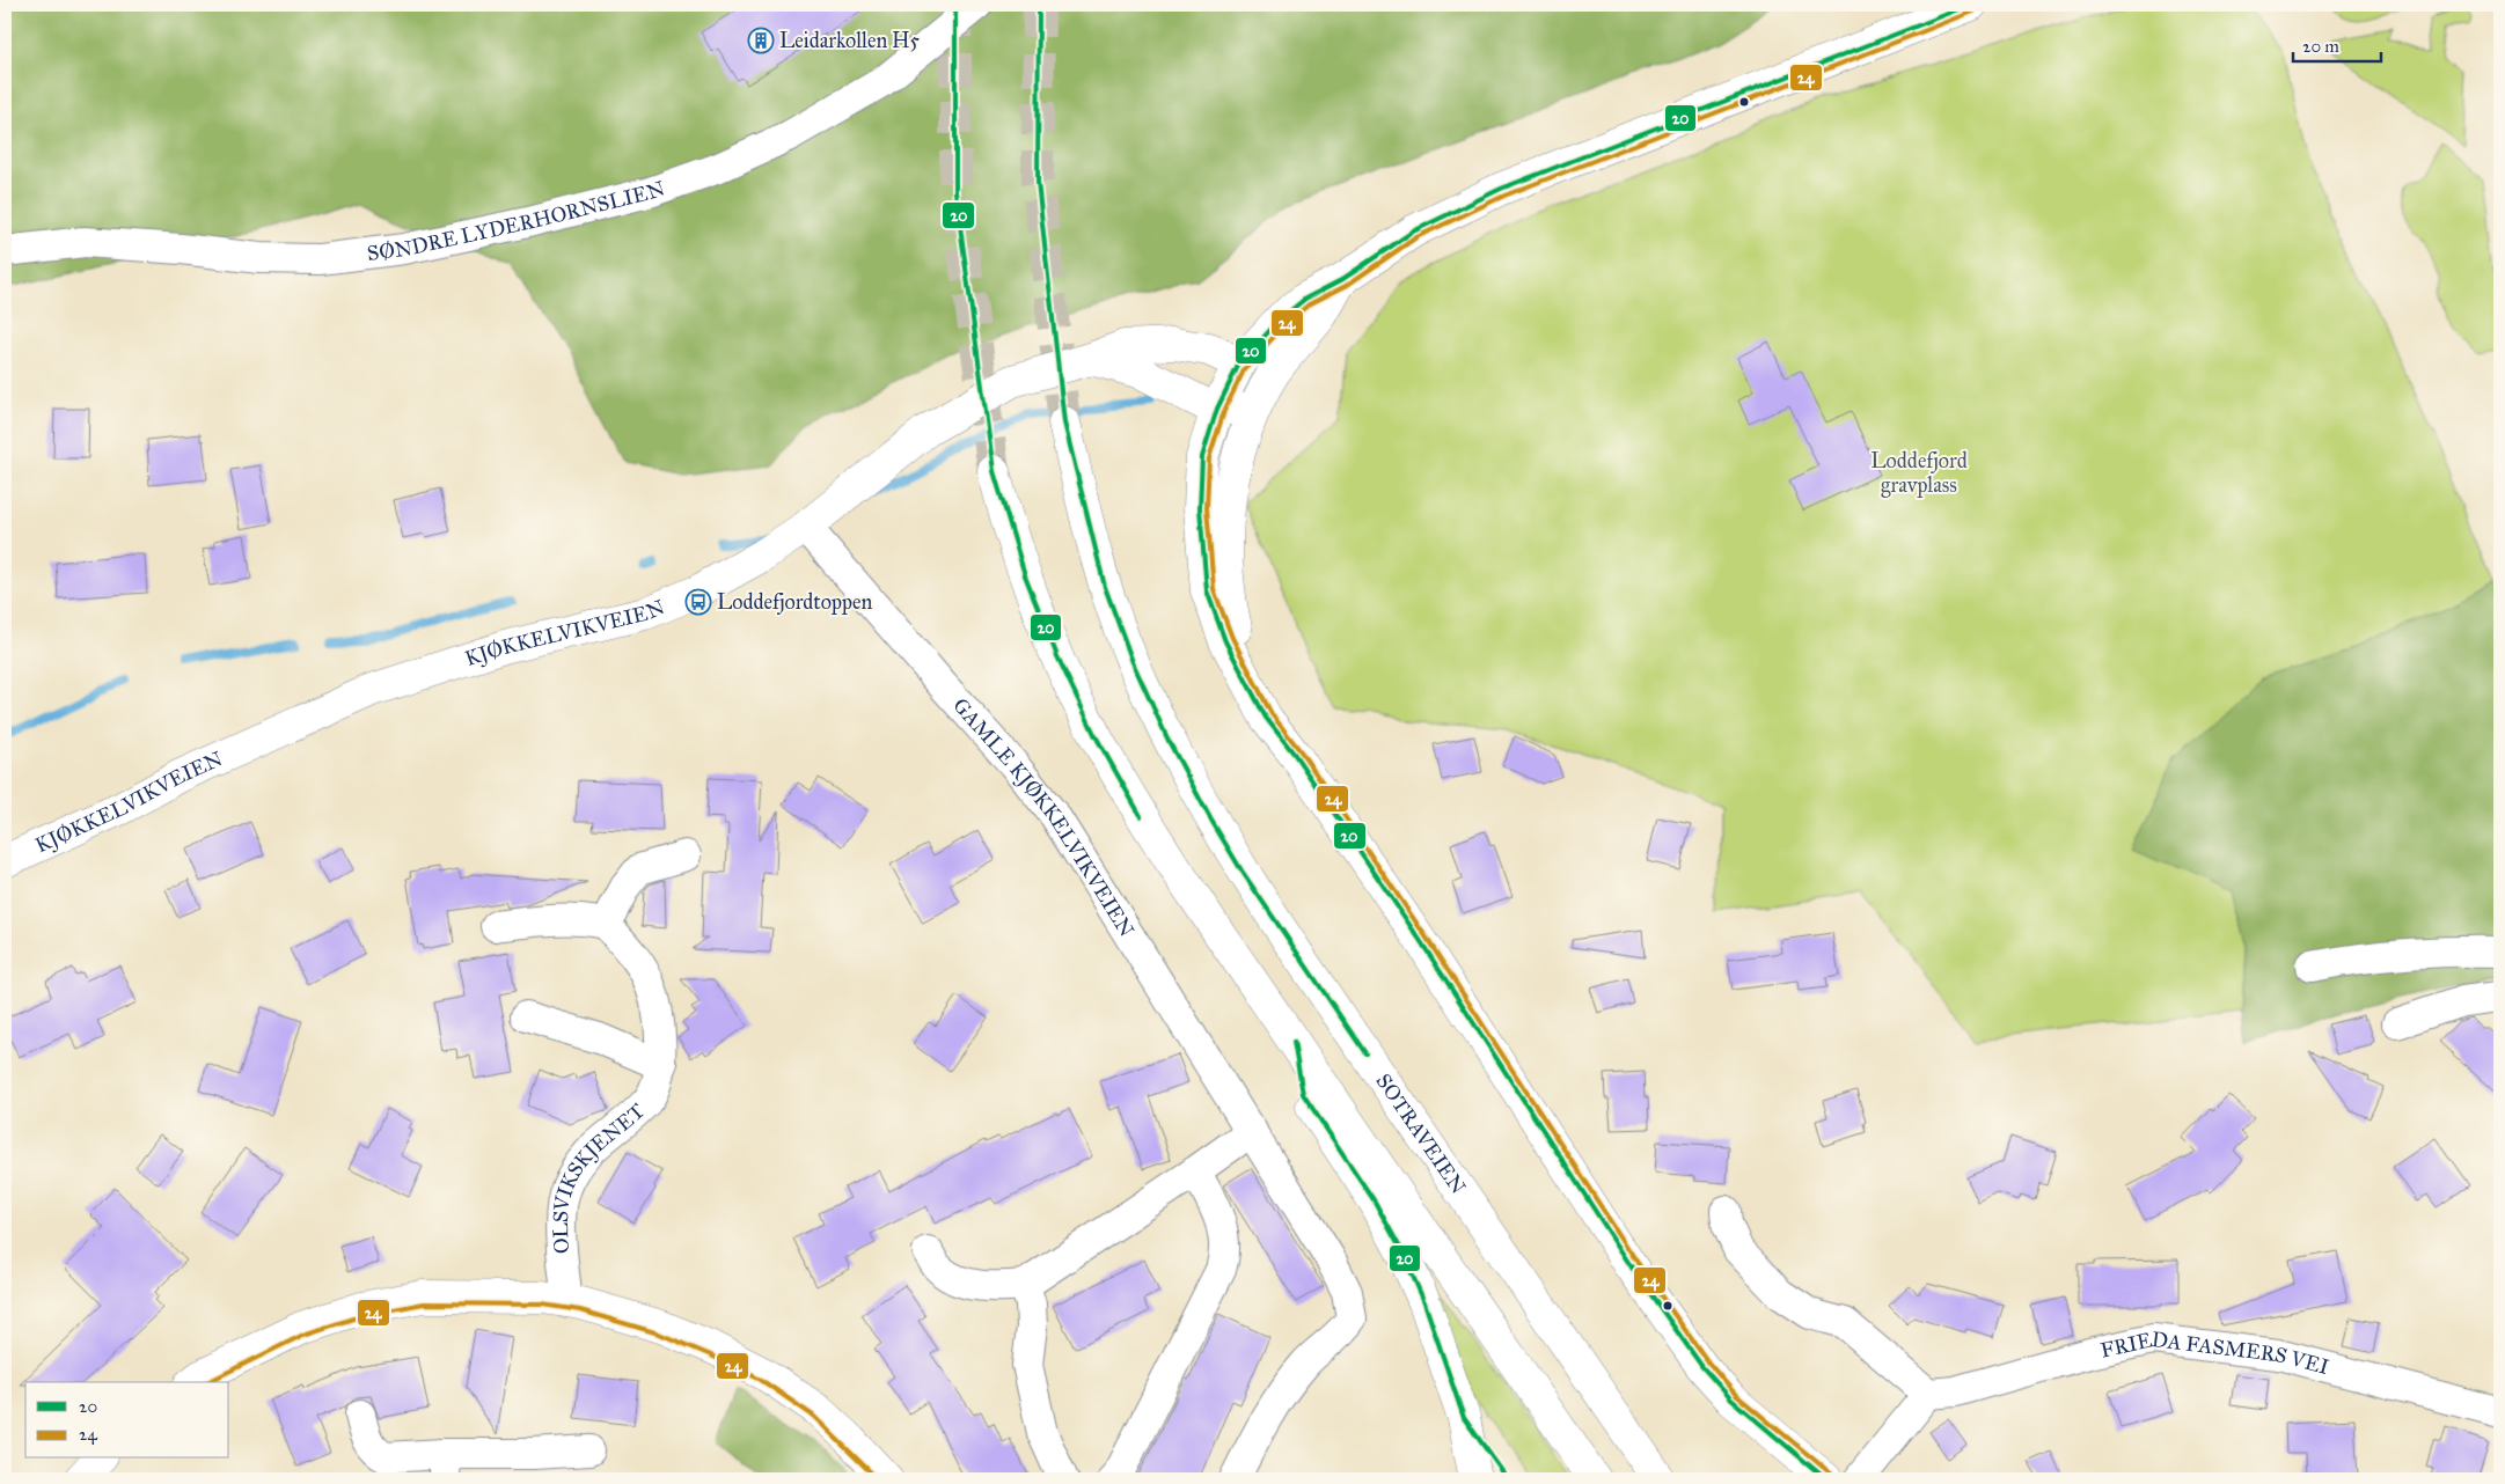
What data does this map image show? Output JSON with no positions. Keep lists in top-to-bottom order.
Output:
{
  "streets": {
    "main road": ["KJØKKELVIKVEIEN", "SOTRAVEIEN"],
    "street": [
      "SØNDRE LYDERHORNSLIEN",
      "GAMLE KJØKKELVIKVEIEN",
      "OLSVIKSKJENET",
      "FRIEDA FASMERS VEI"
    ]
  },
  "crossings": [
    ["KJØKKELVIKVEIEN", "GAMLE KJØKKELVIKVEIEN"]
  ],
  "parks": ["Loddefjord gravplass"],
  "places": {
    "building": ["Leidarkollen H5"],
    "bus stop": ["Loddefjordtoppen"]
  },
  "lines": ["transit line 20", "transit line 24"],
  "legend": ["20", "24"],
  "scale_bar": "20 m"
}
